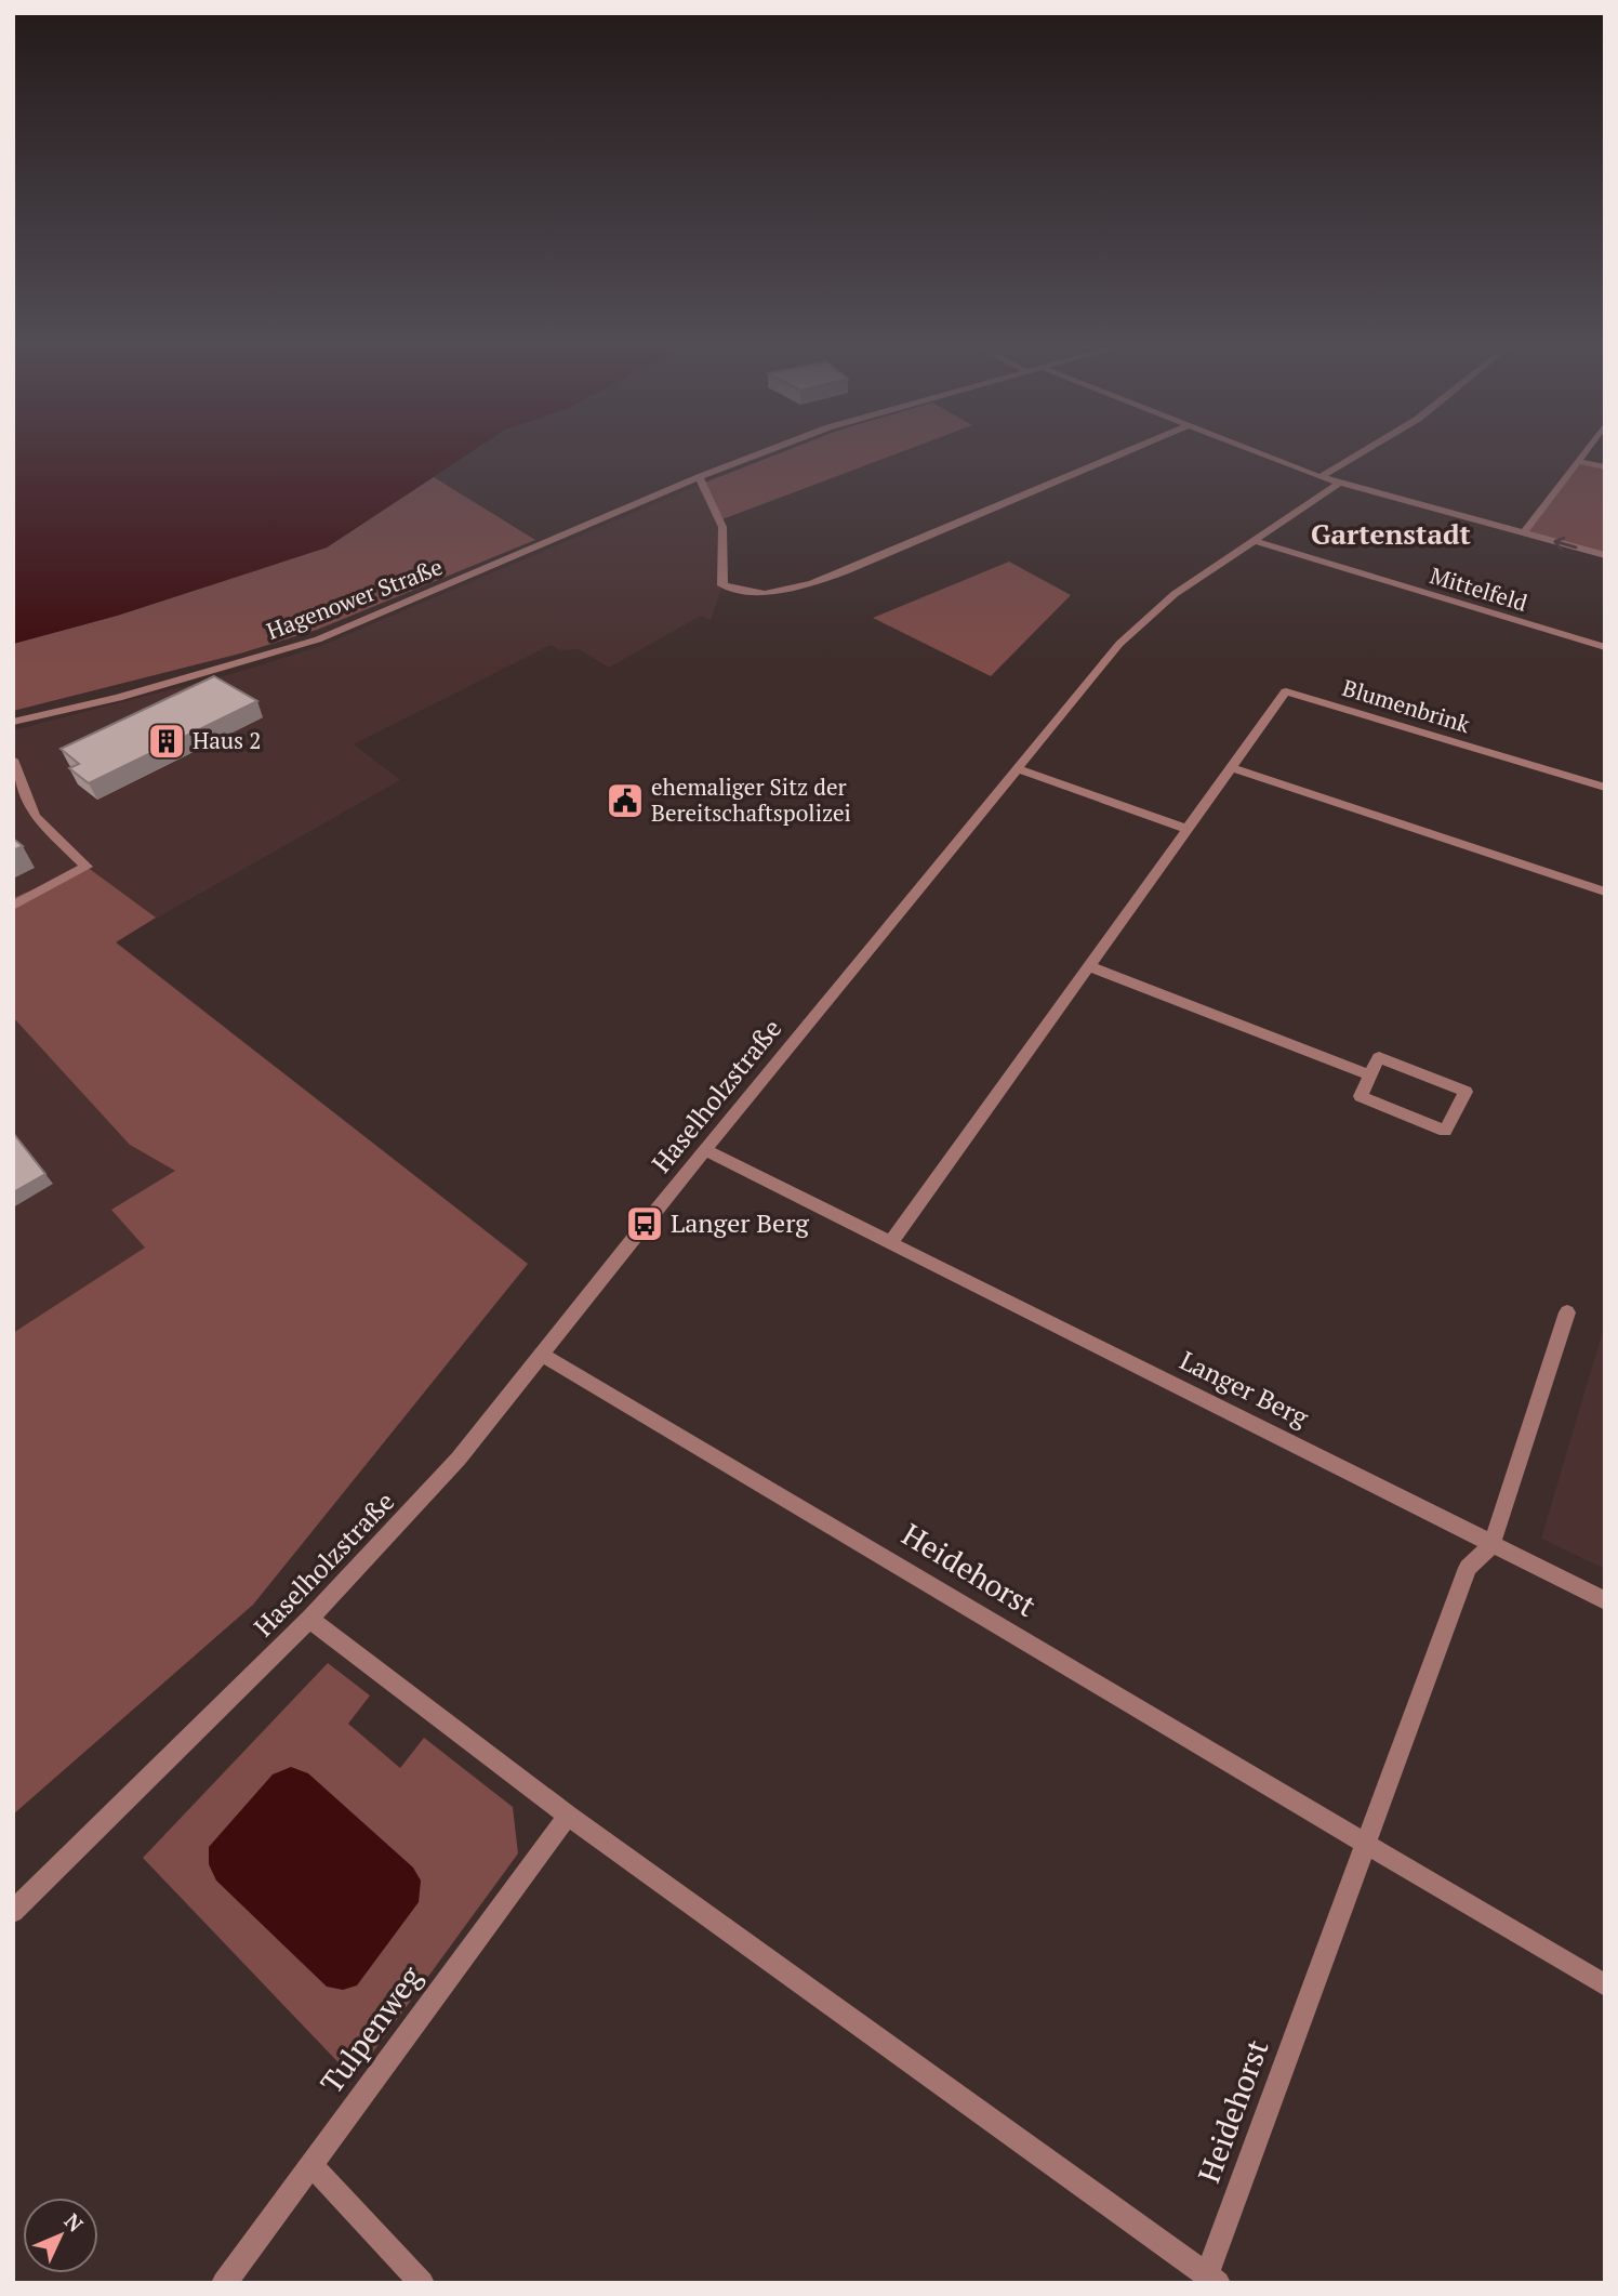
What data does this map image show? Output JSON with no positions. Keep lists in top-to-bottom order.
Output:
{
  "streets": {
    "street": [
      "Mittelfeld",
      "Hagenower Straße",
      "Blumenbrink",
      "Haselholzstraße",
      "Langer Berg",
      "Heidehorst",
      "Tulpenweg"
    ]
  },
  "crossings": [
    ["Mittelfeld", "Haselholzstraße"],
    ["Haselholzstraße", "Langer Berg"],
    ["Haselholzstraße", "Heidehorst"],
    ["Heidehorst", "Tulpenweg"]
  ],
  "districts": ["Gartenstadt"],
  "places": {
    "building": ["Haus 2"],
    "public building": ["ehemaliger Sitz der Bereitschaftspolizei"],
    "bus stop": ["Langer Berg"]
  },
  "north": "top right"
}
